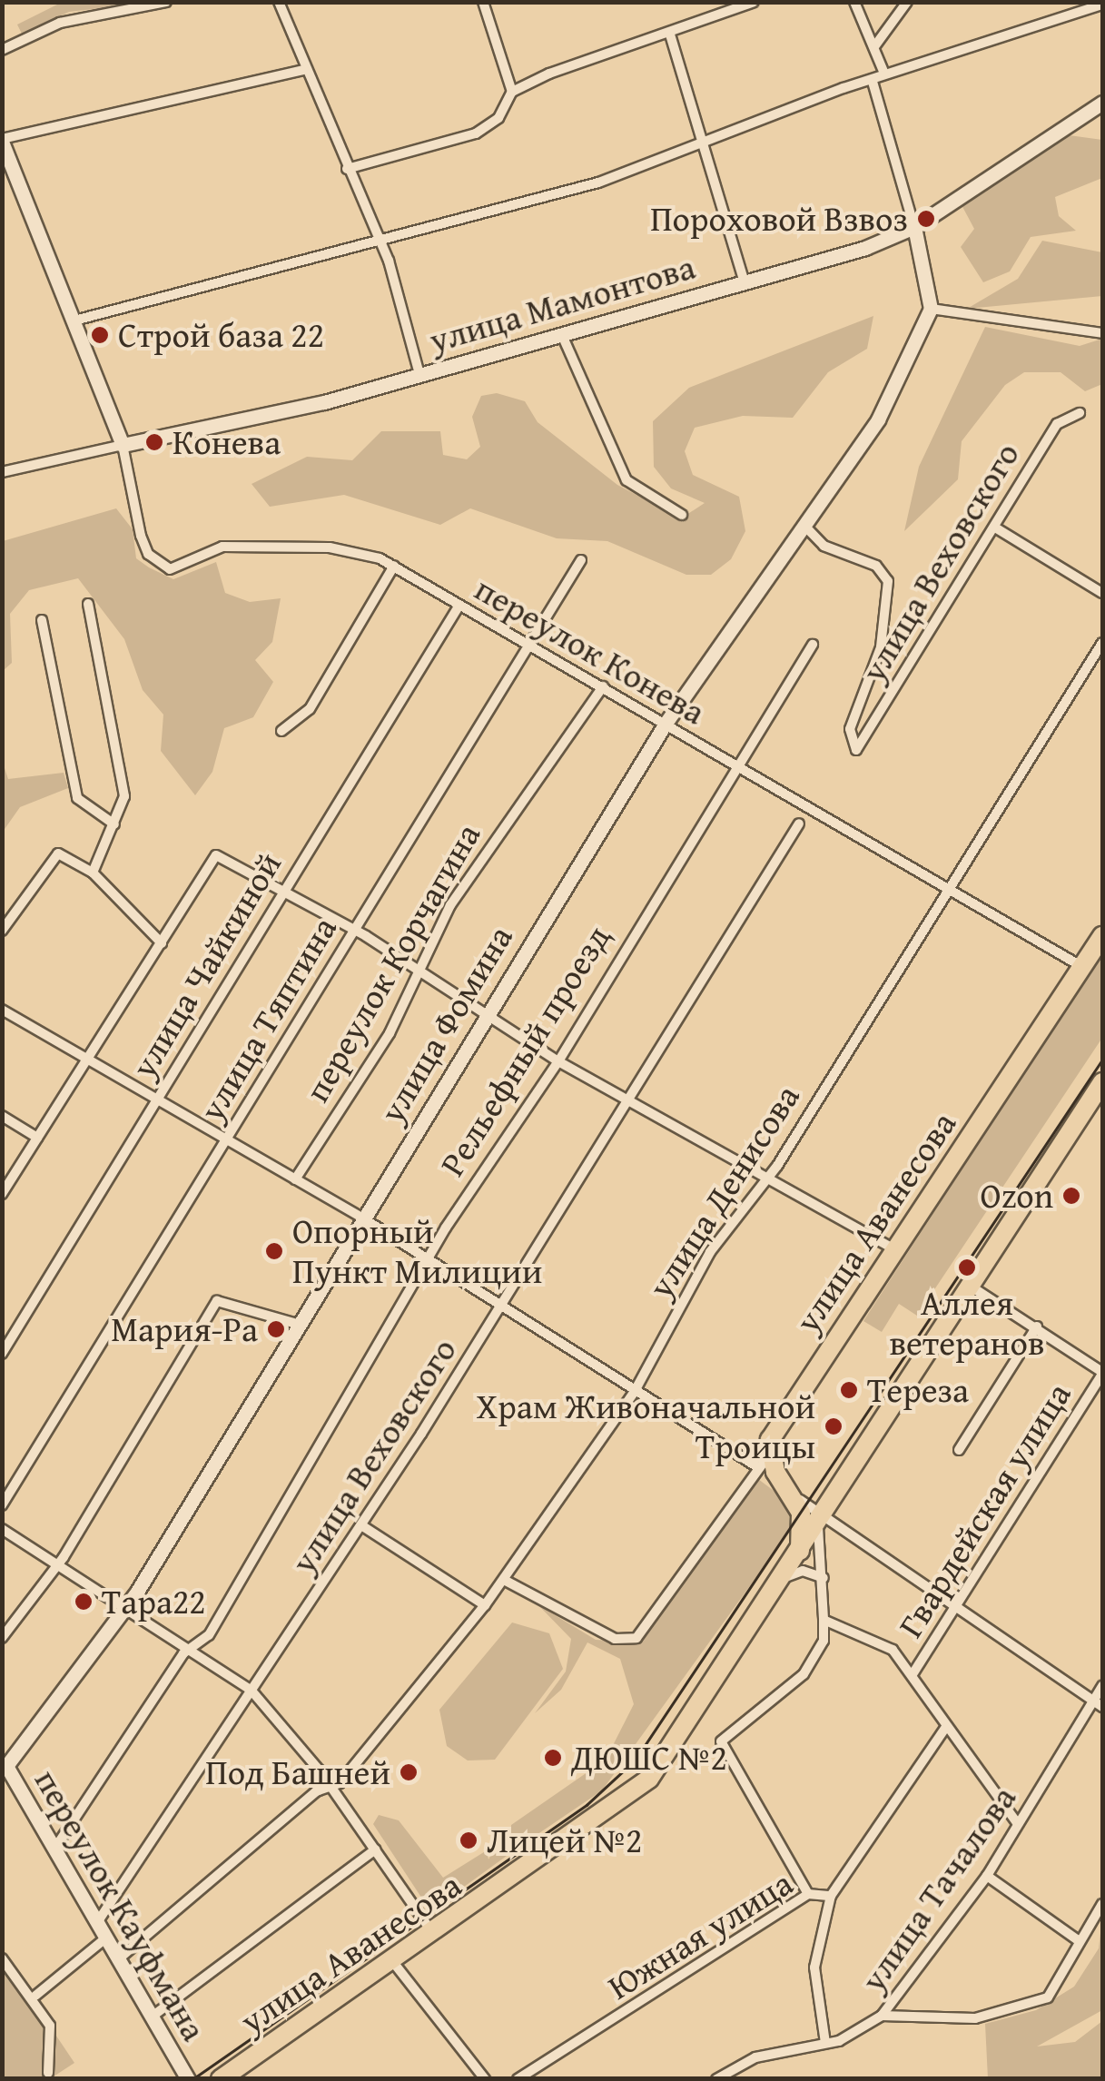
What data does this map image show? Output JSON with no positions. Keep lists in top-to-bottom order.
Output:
{
  "streets": {
    "highway": ["улица Аванесова"],
    "street": [
      "улица Мамонтова",
      "улица Веховского",
      "переулок Конева",
      "переулок Корчагина",
      "улица Чайкиной",
      "улица Тяптина",
      "улица Фомина",
      "Рельефный проезд",
      "улица Денисова",
      "Гвардейская улица",
      "улица Тачалова",
      "переулок Кауфмана",
      "Южная улица"
    ]
  },
  "crossings": [
    ["улица Мамонтова", "переулок Конева"],
    ["улица Веховского", "улица Фомина"],
    ["улица Веховского", "переулок Кауфмана"],
    ["переулок Конева", "переулок Корчагина"],
    ["переулок Конева", "улица Чайкиной"],
    ["переулок Конева", "улица Тяптина"],
    ["переулок Конева", "улица Фомина"],
    ["переулок Конева", "Рельефный проезд"],
    ["переулок Конева", "улица Денисова"],
    ["переулок Конева", "улица Аванесова"],
    ["улица Фомина", "переулок Кауфмана"],
    ["Рельефный проезд", "переулок Кауфмана"],
    ["улица Денисова", "переулок Кауфмана"]
  ],
  "places": [
    "Пороховой Взвоз",
    "Строй база 22",
    "Конева",
    "Ozon",
    "Опорный Пункт Милиции",
    "Аллея ветеранов",
    "Мария-Ра",
    "Тереза",
    "Храм Живоначальной Троицы",
    "Тара22",
    "ДЮШС №2",
    "Под Башней",
    "Лицей №2"
  ]
}
